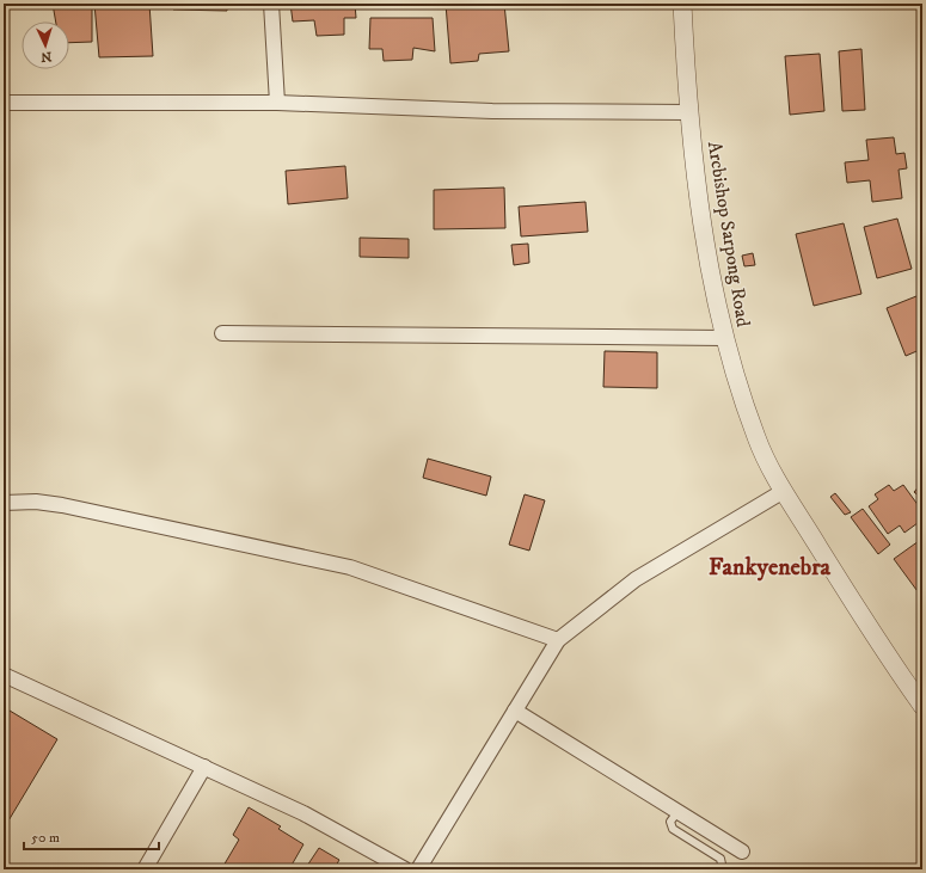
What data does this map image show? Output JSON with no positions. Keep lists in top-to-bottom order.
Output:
{
  "streets": {
    "street": ["Arcbishop Sarpong Road"]
  },
  "districts": ["Fankyenebra"],
  "scale_bar": "50 m",
  "north": "bottom"
}
